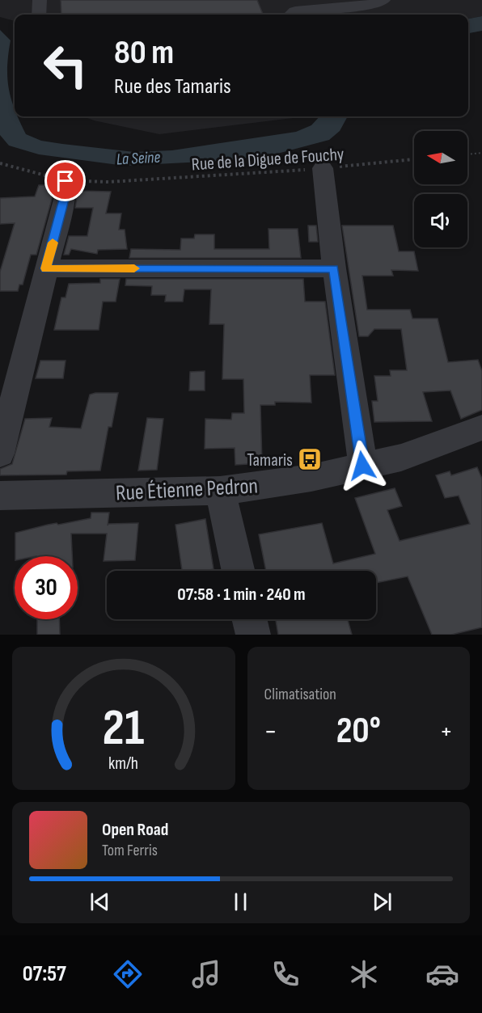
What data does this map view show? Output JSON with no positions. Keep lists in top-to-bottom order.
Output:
{
  "streets": {
    "street": ["Rue Étienne Pedron"],
    "path": ["Rue de la Digue de Fouchy"]
  },
  "water": ["La Seine"],
  "places": {
    "bus stop": ["Tamaris"]
  },
  "north": "left",
  "page": {
    "turn": ["80 m", "Rue des Tamaris"],
    "limit": "30",
    "trip": "07:58 · 1 min · 240 m",
    "tile": "Climatisation",
    "heat": ["−", "20°", "+"],
    "song": ["Open Road", "Tom Ferris"],
    "tabs": "07:57",
    "gauge": ["21", "km/h"]
  }
}
